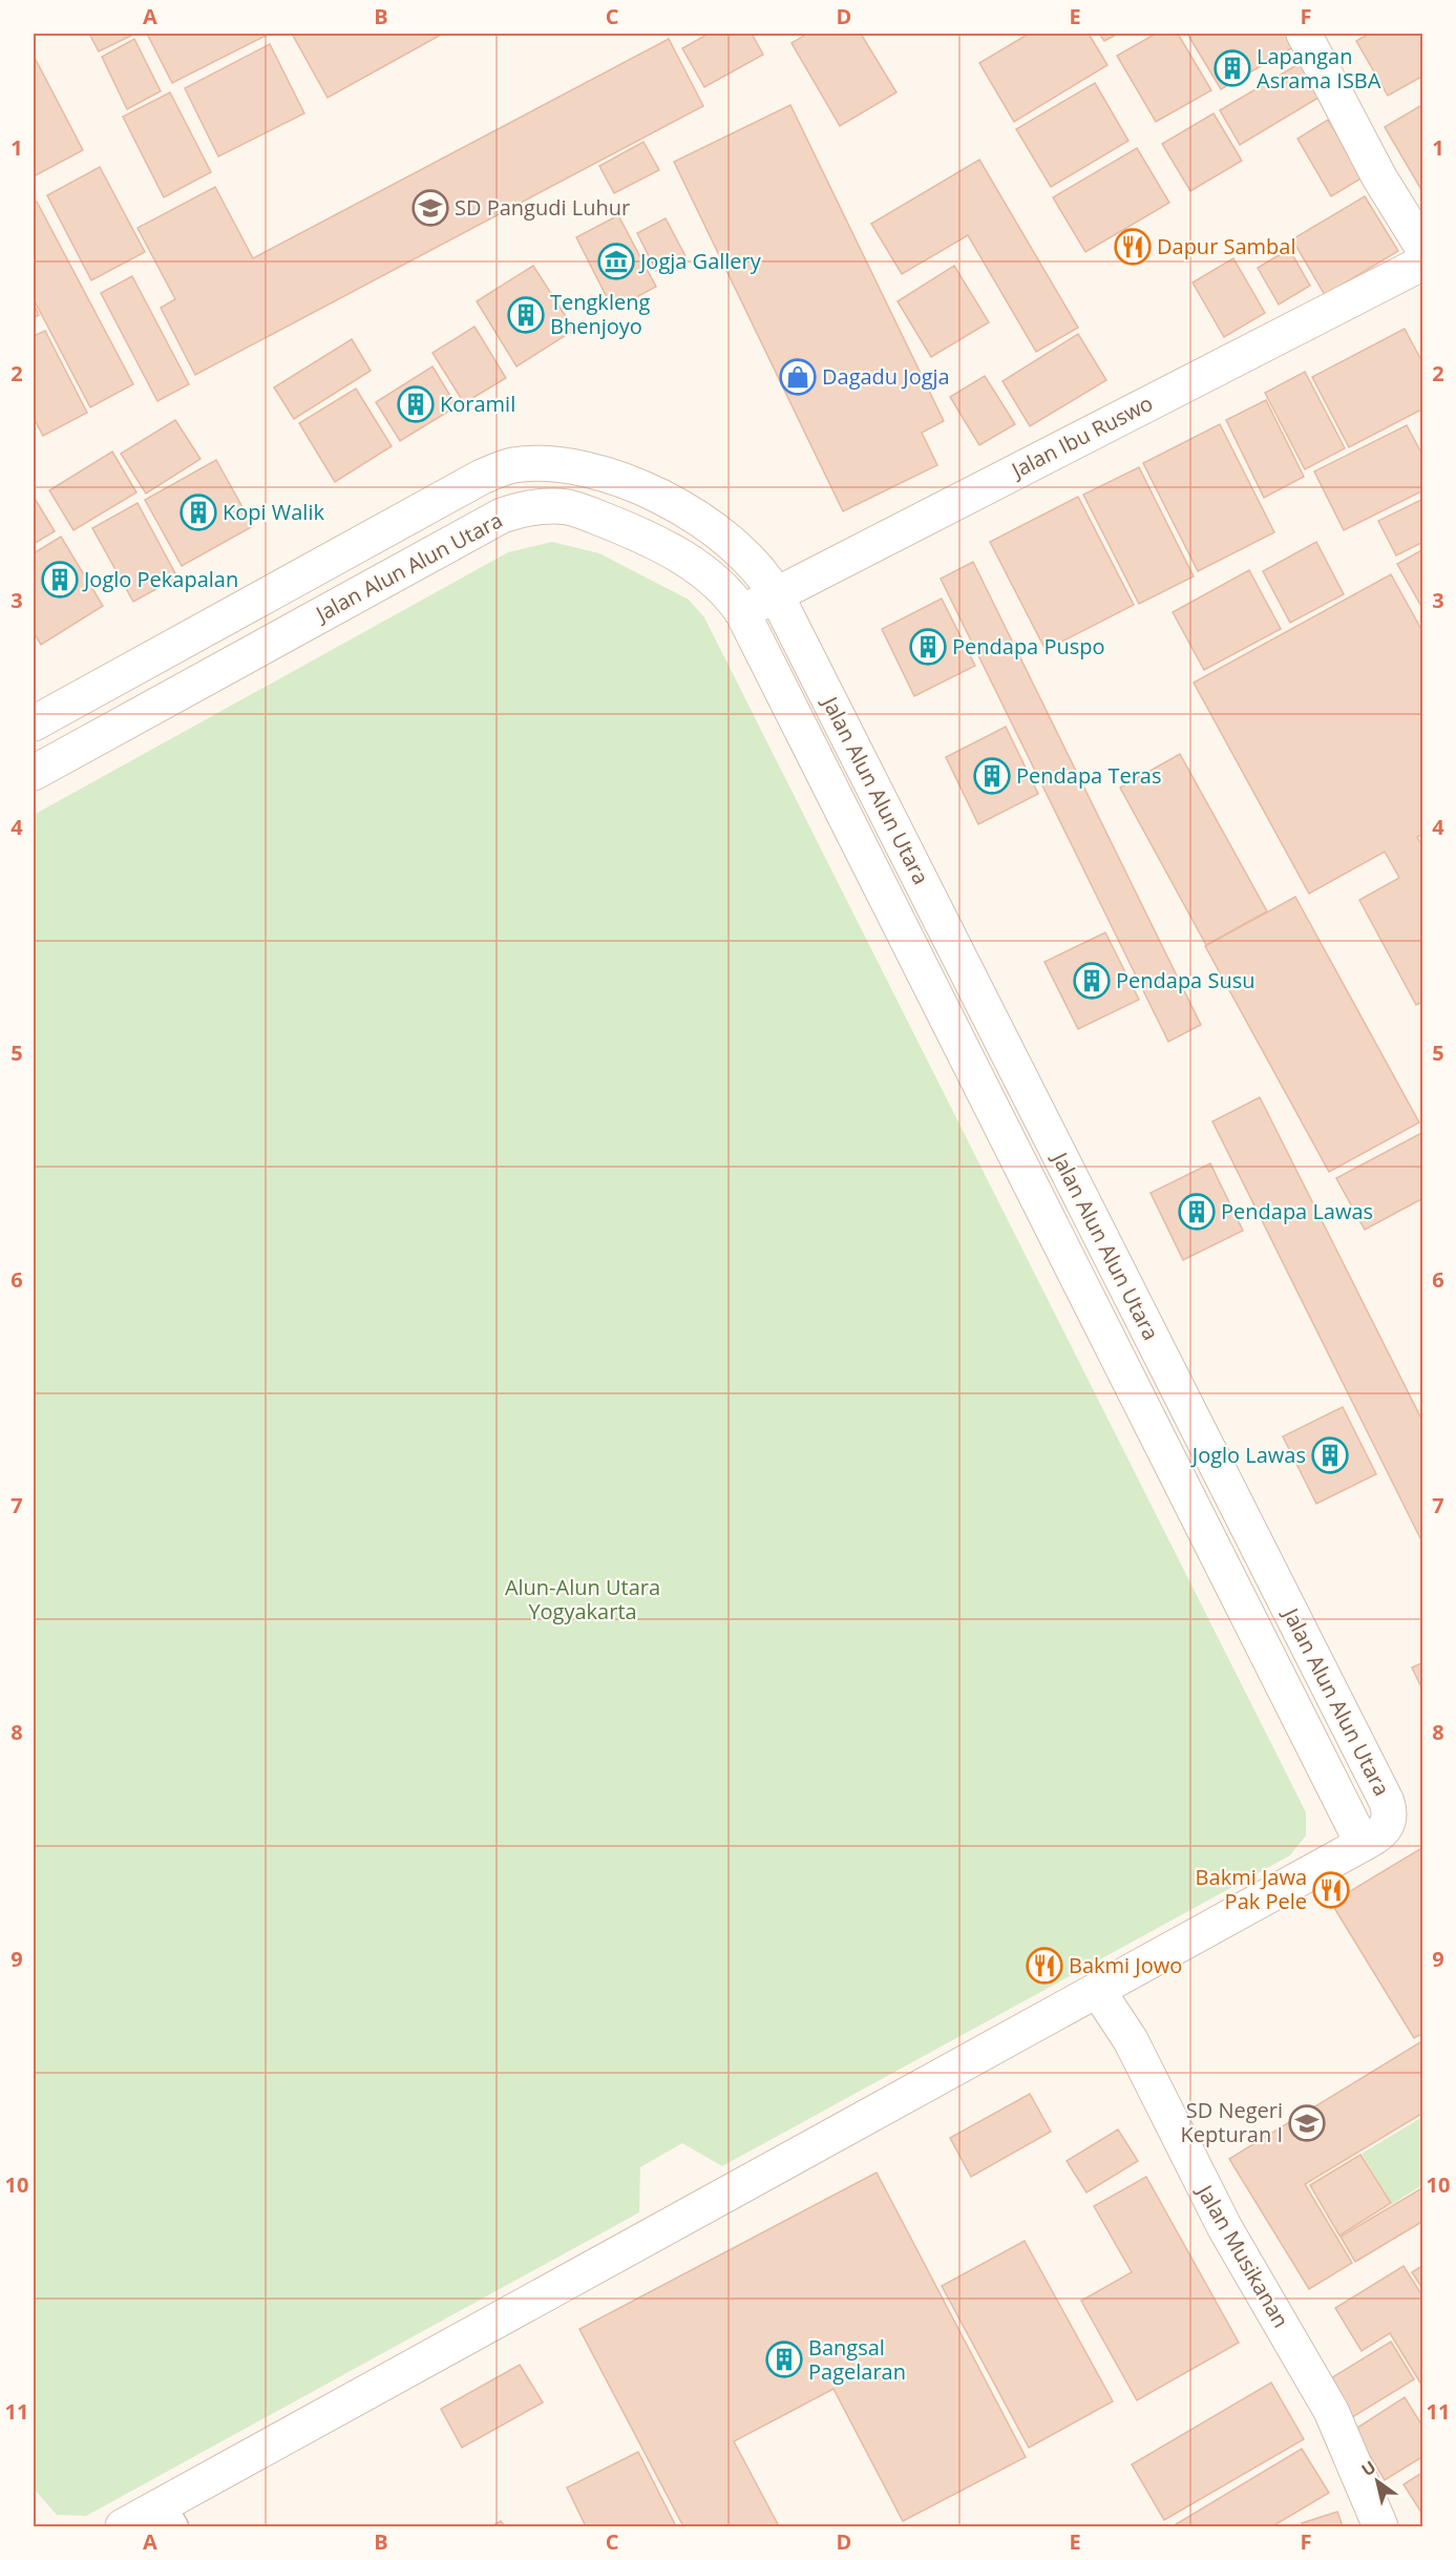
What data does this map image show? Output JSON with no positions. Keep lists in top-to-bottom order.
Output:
{
  "streets": {
    "street": ["Jalan Ibu Ruswo", "Jalan Alun Alun Utara", "Jalan Musikanan"]
  },
  "crossings": [
    ["Jalan Ibu Ruswo", "Jalan Alun Alun Utara"]
  ],
  "parks": ["Alun-Alun Utara Yogyakarta"],
  "places": {
    "building": [
      "Lapangan Asrama ISBA",
      "Tengkleng Bhenjoyo",
      "Koramil",
      "Kopi Walik",
      "Joglo Pekapalan",
      "Pendapa Puspo",
      "Pendapa Teras",
      "Pendapa Susu",
      "Pendapa Lawas",
      "Joglo Lawas",
      "Bangsal Pagelaran"
    ],
    "school or university": ["SD Pangudi Luhur", "SD Negeri Kepturan I"],
    "restaurant": ["Dapur Sambal", "Bakmi Jawa Pak Pele", "Bakmi Jowo"],
    "museum": ["Jogja Gallery"],
    "shop": ["Dagadu Jogja"]
  },
  "north": "top left",
  "grid": {
    "columns": [
      "A",
      "B",
      "C",
      "D",
      "E",
      "F"
    ],
    "rows": [
      "1",
      "2",
      "3",
      "4",
      "5",
      "6",
      "7",
      "8",
      "9",
      "10",
      "11"
    ]
  }
}
